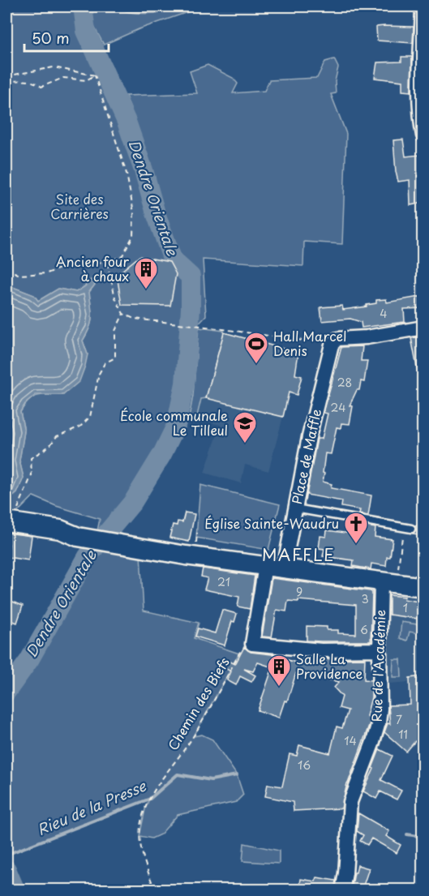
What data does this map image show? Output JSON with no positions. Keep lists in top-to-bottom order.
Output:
{
  "streets": {
    "street": ["Place de Maffle", "Rue de l'Académie"],
    "path": ["Chemin des Biefs"]
  },
  "districts": ["MAFFLE"],
  "water": ["Dendre Orientale", "Rieu de la Presse"],
  "parks": ["Site des Carrières"],
  "places": {
    "building": ["Ancien four à chaux", "Salle La Providence"],
    "sports": ["Hall Marcel Denis"],
    "school or university": ["École communale Le Tilleul"],
    "church": ["Église Sainte-Waudru"]
  },
  "house_numbers": [
    "4",
    "28",
    "24",
    "21",
    "9",
    "3",
    "1",
    "6",
    "7",
    "11",
    "14",
    "16"
  ],
  "scale_bar": "50 m"
}
